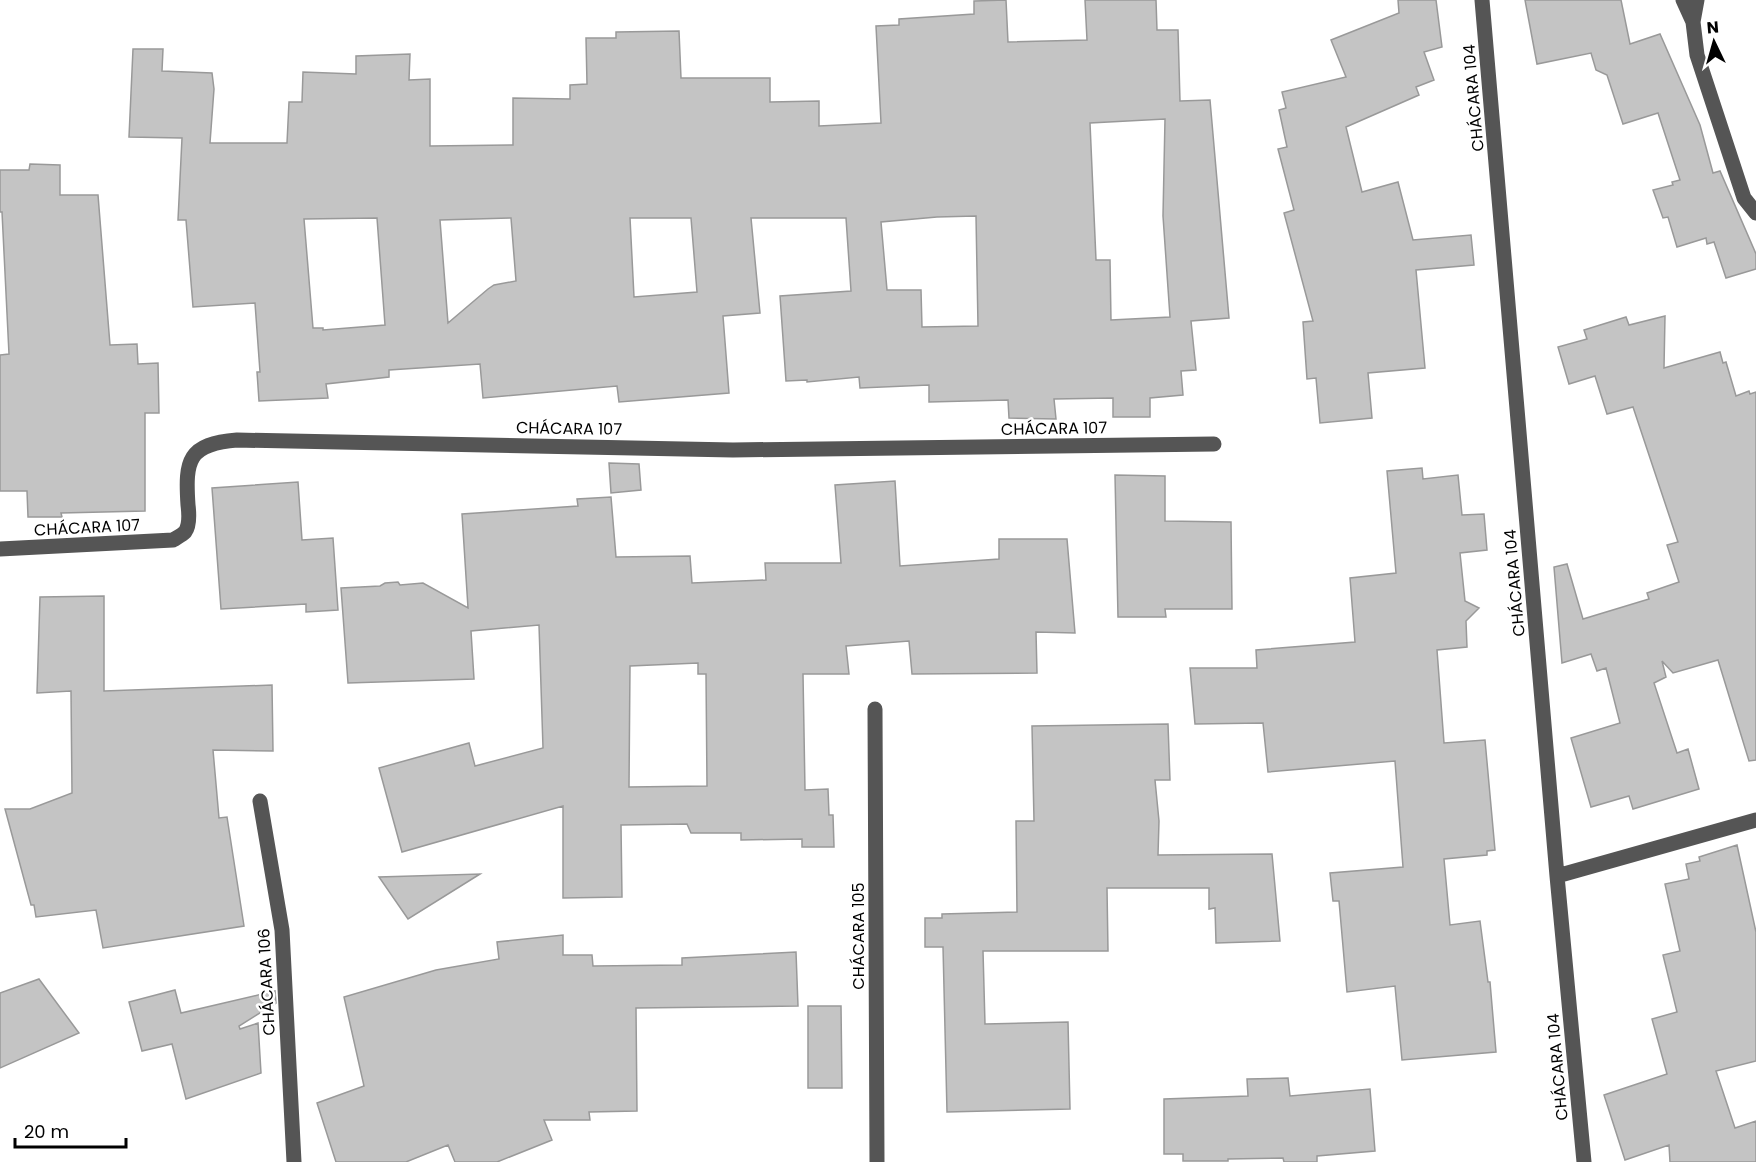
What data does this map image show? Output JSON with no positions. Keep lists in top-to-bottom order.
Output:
{
  "streets": {
    "street": [
      "CHÁCARA 104",
      "CHÁCARA 107",
      "CHÁCARA 105",
      "CHÁCARA 106"
    ]
  },
  "scale_bar": "20 m",
  "north": "top"
}
